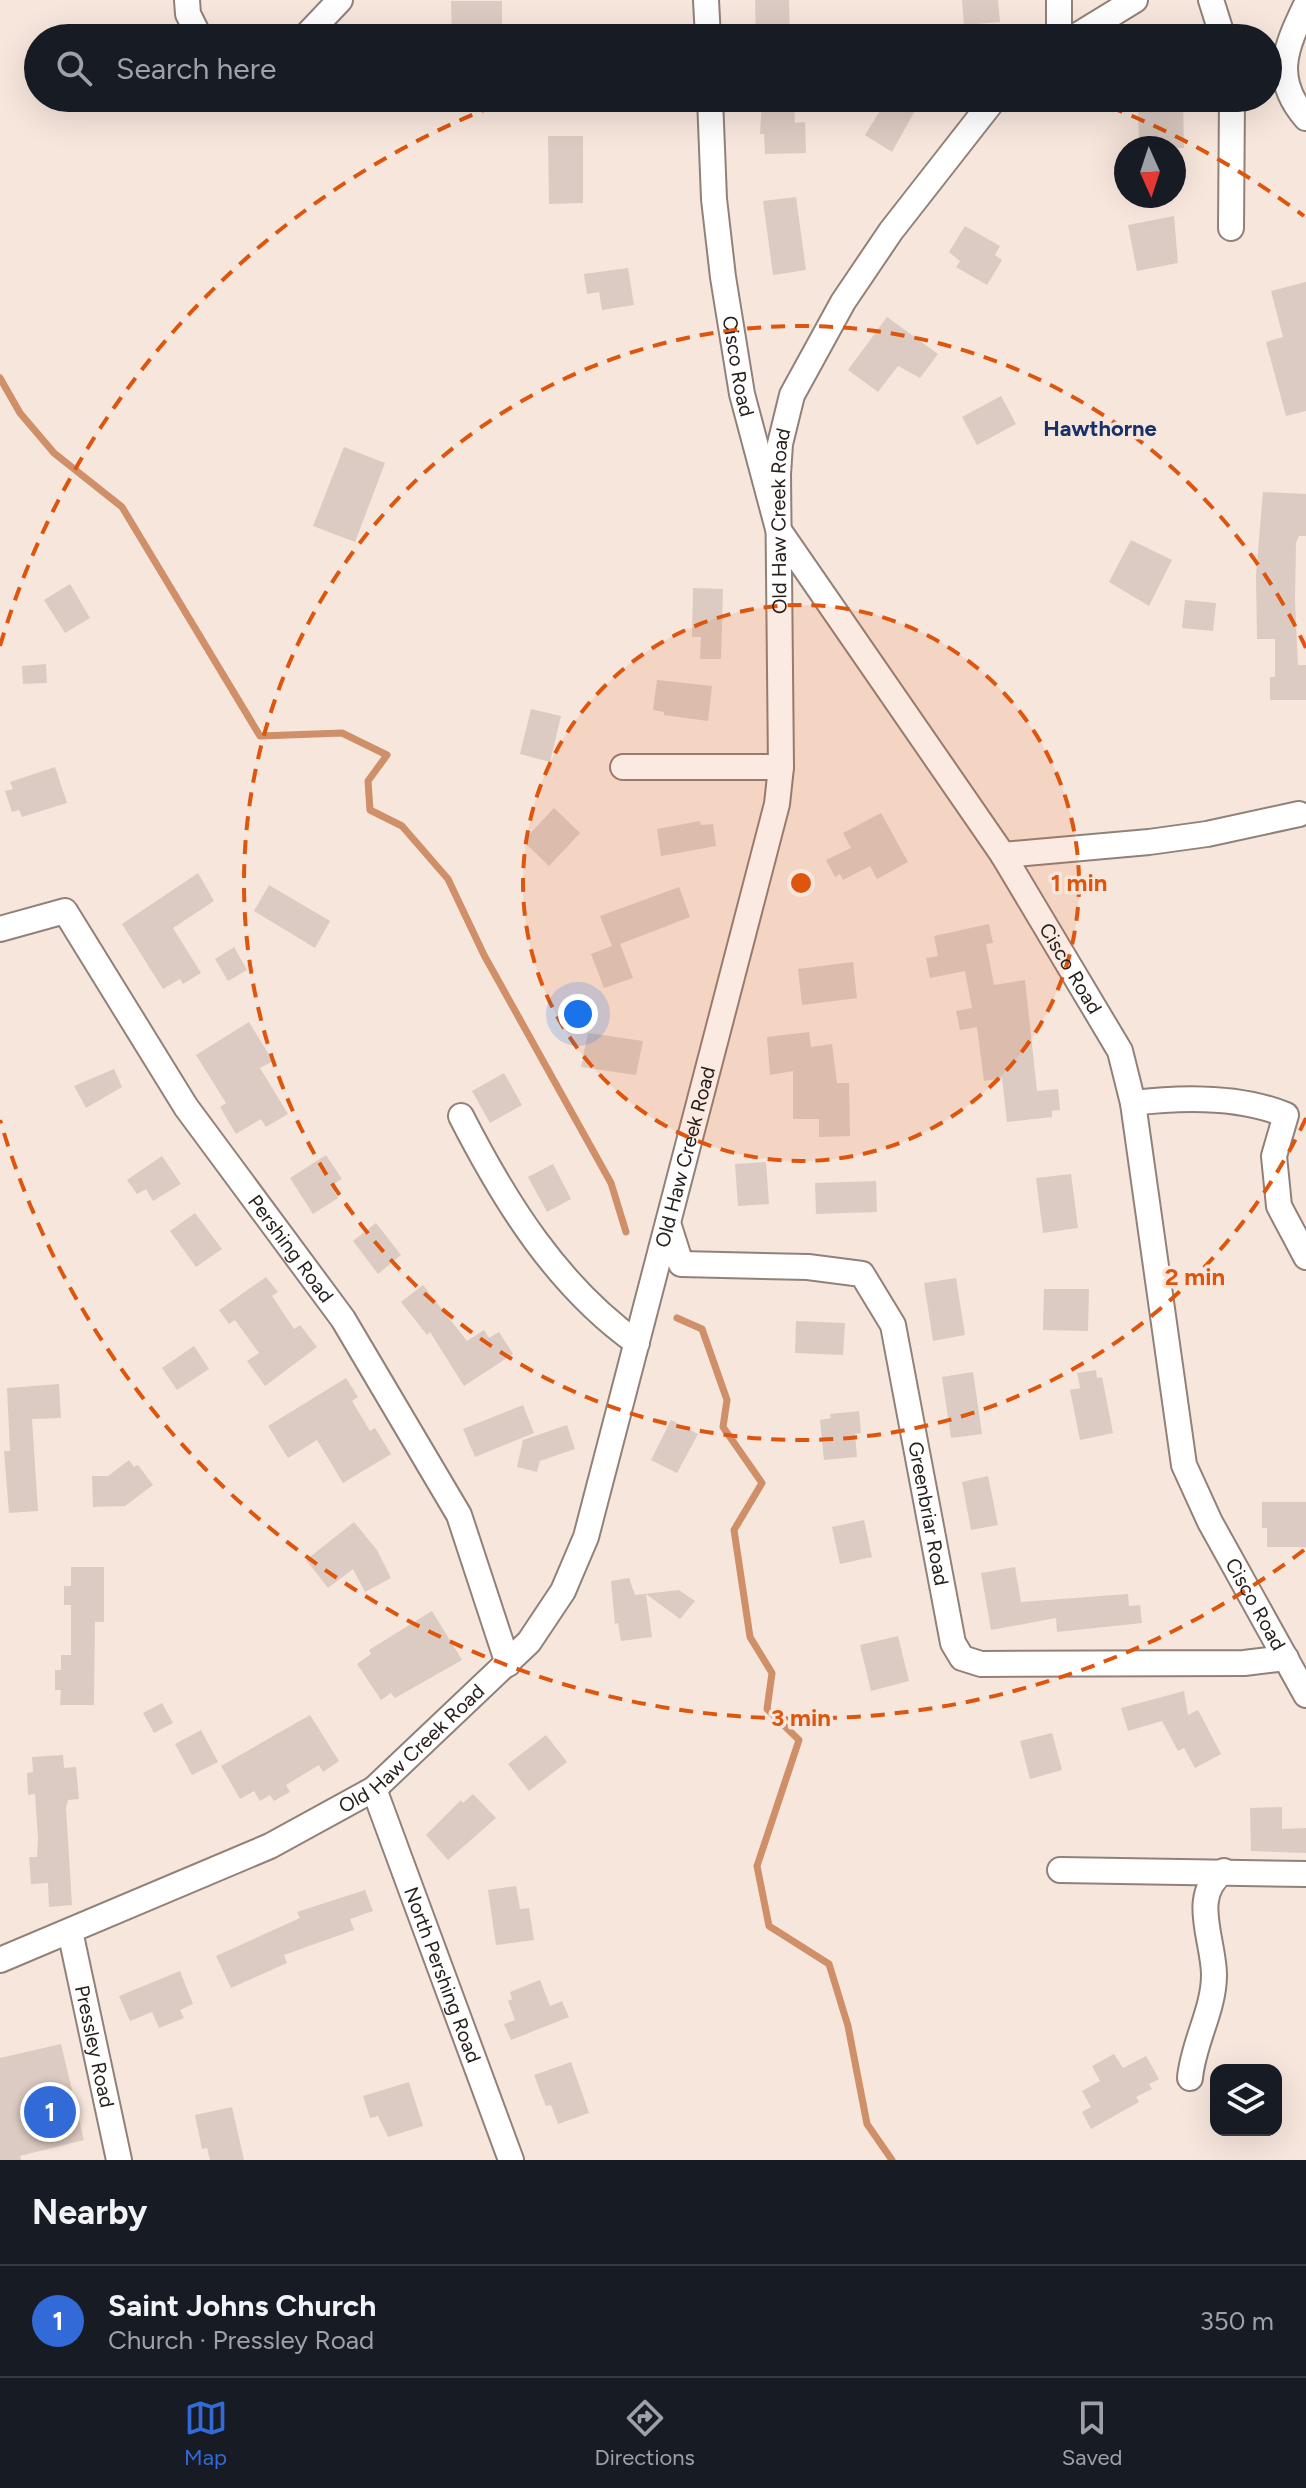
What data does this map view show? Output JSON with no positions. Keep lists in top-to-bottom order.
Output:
{
  "streets": {
    "street": [
      "Cisco Road",
      "Old Haw Creek Road",
      "Pershing Road",
      "Greenbriar Road",
      "North Pershing Road",
      "Pressley Road"
    ]
  },
  "crossings": [
    ["Cisco Road", "Old Haw Creek Road"],
    ["Cisco Road", "Greenbriar Road"],
    ["Old Haw Creek Road", "Pershing Road"],
    ["Old Haw Creek Road", "Greenbriar Road"],
    ["Old Haw Creek Road", "North Pershing Road"],
    ["Old Haw Creek Road", "Pressley Road"]
  ],
  "districts": ["Hawthorne"],
  "north": "bottom",
  "page": {
    "search": "Search here",
    "pins": "1",
    "heading": "Nearby",
    "list": [
      {
        "mark": "1",
        "name": "Saint Johns Church",
        "note": "Church · Pressley Road",
        "value": "350 m"
      }
    ],
    "nav": ["Map", "Directions", "Saved"]
  },
  "rings": ["1 min", "2 min", "3 min"]
}
